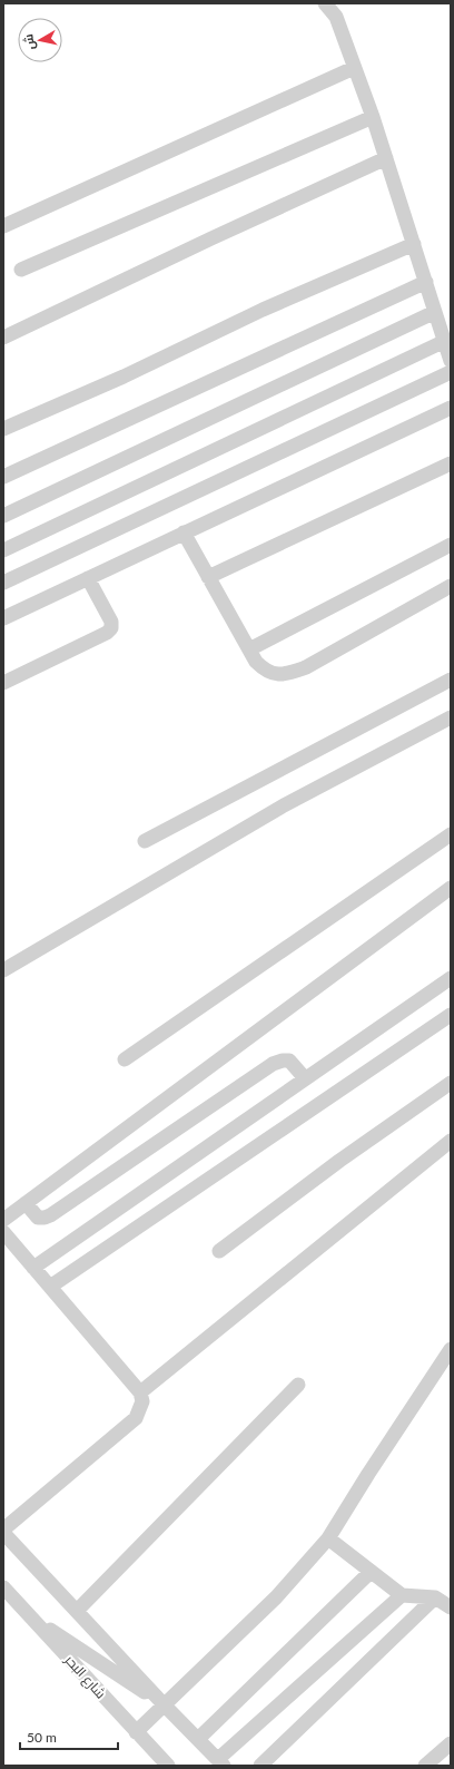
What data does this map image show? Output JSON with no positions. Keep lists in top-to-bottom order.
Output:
{
  "streets": {
    "street": ["شارع البحر"]
  },
  "scale_bar": "50 m",
  "north": "left"
}
